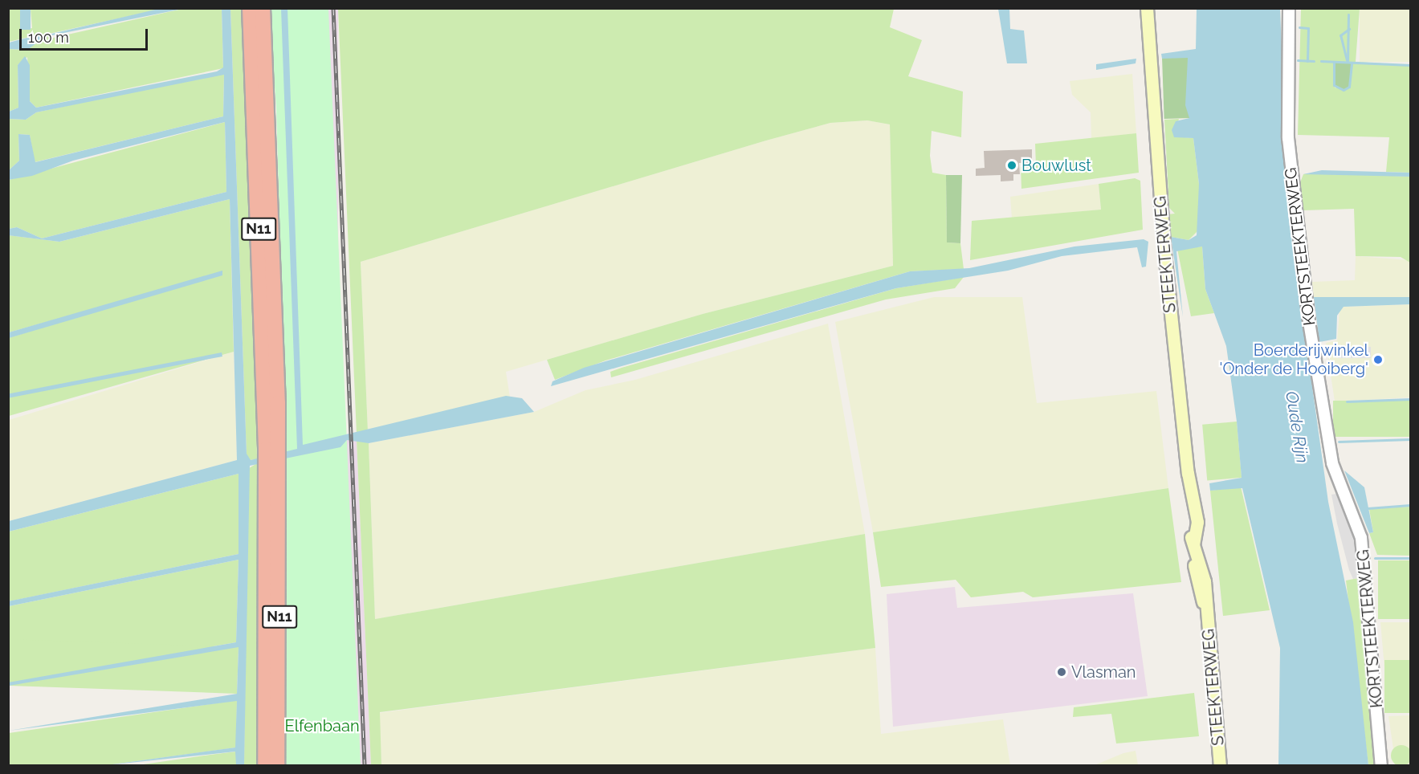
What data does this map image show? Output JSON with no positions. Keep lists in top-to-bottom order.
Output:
{
  "streets": {
    "highway": ["N11"],
    "main road": ["STEEKTERWEG"],
    "street": ["KORTSTEEKTERWEG"]
  },
  "water": ["Oude Rijn"],
  "parks": ["Elfenbaan"],
  "places": ["Bouwlust", "Boerderijwinkel 'Onder de Hooiberg'", "Vlasman"],
  "scale_bar": "100 m"
}
